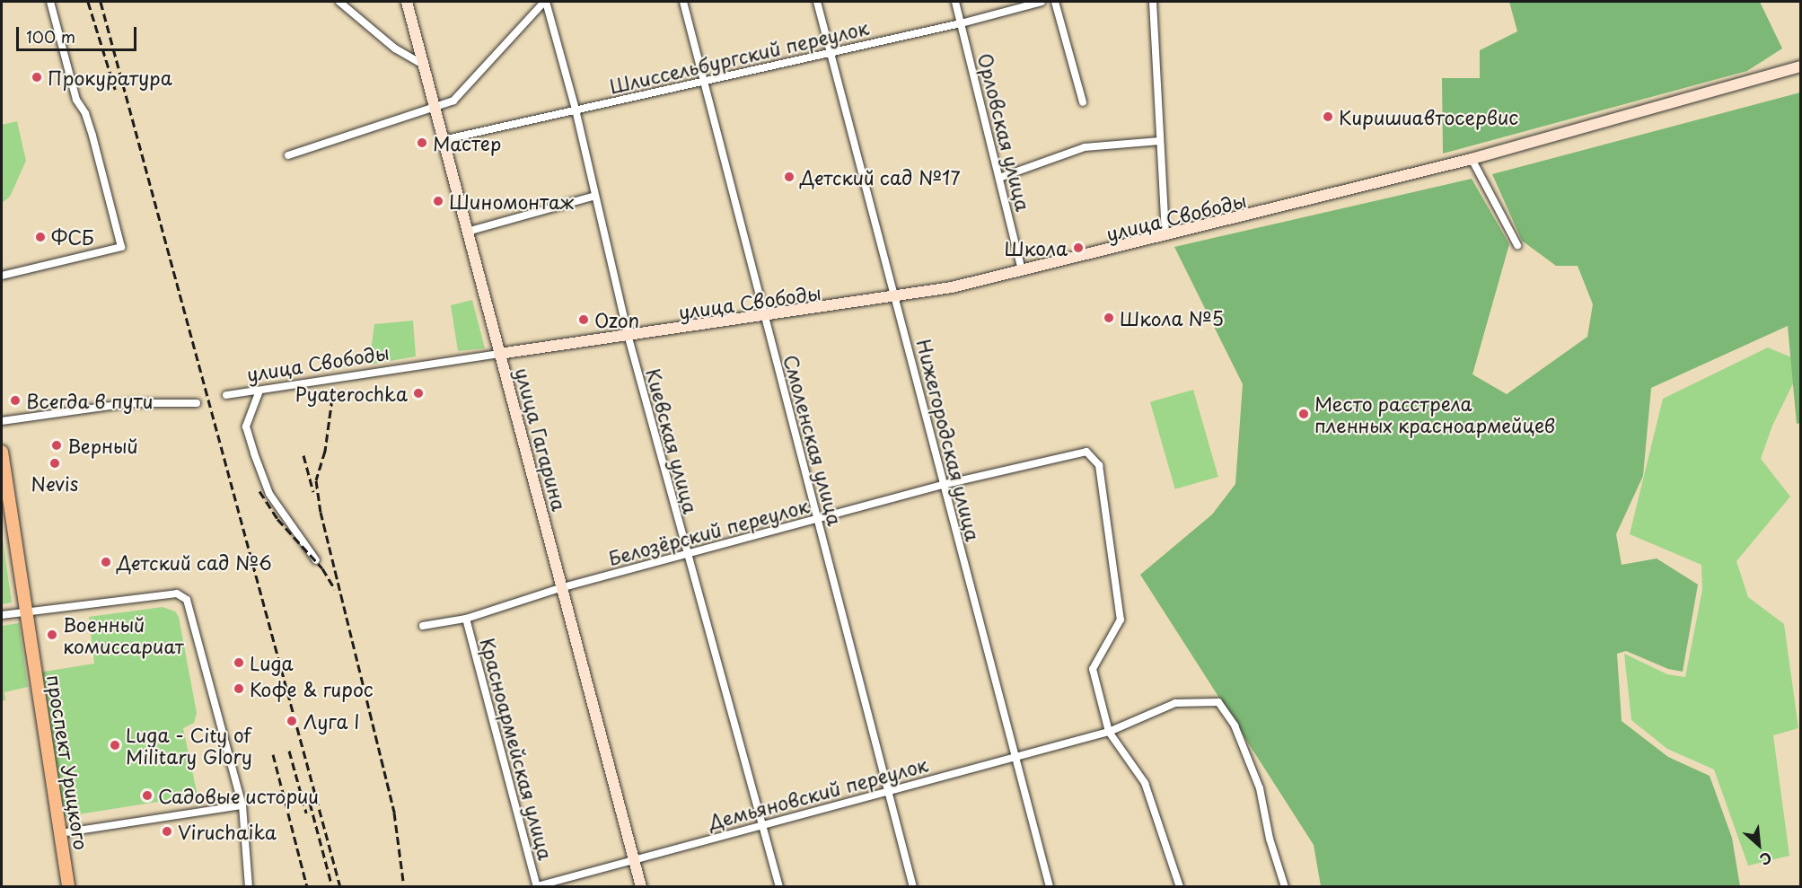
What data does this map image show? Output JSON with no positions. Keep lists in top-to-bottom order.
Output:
{
  "streets": {
    "main road": ["проспект Урицкого"],
    "street": [
      "Шлиссельбургский переулок",
      "Орловская улица",
      "улица Свободы",
      "улица Гагарина",
      "Смоленская улица",
      "Нижегородская улица",
      "Киевская улица",
      "Белозёрский переулок",
      "Красноармейская улица",
      "Демьяновский переулок"
    ]
  },
  "crossings": [
    ["Шлиссельбургский переулок", "Орловская улица"],
    ["Шлиссельбургский переулок", "улица Гагарина"],
    ["Шлиссельбургский переулок", "Смоленская улица"],
    ["Шлиссельбургский переулок", "Нижегородская улица"],
    ["Шлиссельбургский переулок", "Киевская улица"],
    ["Орловская улица", "улица Свободы"],
    ["улица Свободы", "улица Гагарина"],
    ["улица Свободы", "Смоленская улица"],
    ["улица Свободы", "Нижегородская улица"],
    ["улица Свободы", "Киевская улица"],
    ["улица Гагарина", "Белозёрский переулок"],
    ["улица Гагарина", "Демьяновский переулок"],
    ["Смоленская улица", "Белозёрский переулок"],
    ["Смоленская улица", "Демьяновский переулок"],
    ["Нижегородская улица", "Белозёрский переулок"],
    ["Нижегородская улица", "Демьяновский переулок"],
    ["Киевская улица", "Белозёрский переулок"],
    ["Киевская улица", "Демьяновский переулок"],
    ["Белозёрский переулок", "Красноармейская улица"],
    ["Белозёрский переулок", "Демьяновский переулок"],
    ["Красноармейская улица", "Демьяновский переулок"]
  ],
  "places": [
    "Прокуратура",
    "Киришиавтосервис",
    "Мастер",
    "Детский сад №17",
    "Шиномонтаж",
    "ФСБ",
    "Школа",
    "Школа №5",
    "Ozon",
    "Pyaterochka",
    "Всегда в пути",
    "Место расстрела пленных красноармейцев",
    "Верный",
    "Nevis",
    "Детский сад №6",
    "Военный комиссариат",
    "Luga",
    "Кофе & гирос",
    "Луга I",
    "Luga - City of Military Glory",
    "Садовые истории",
    "Viruchaika"
  ],
  "scale_bar": "100 m",
  "north": "bottom right"
}
